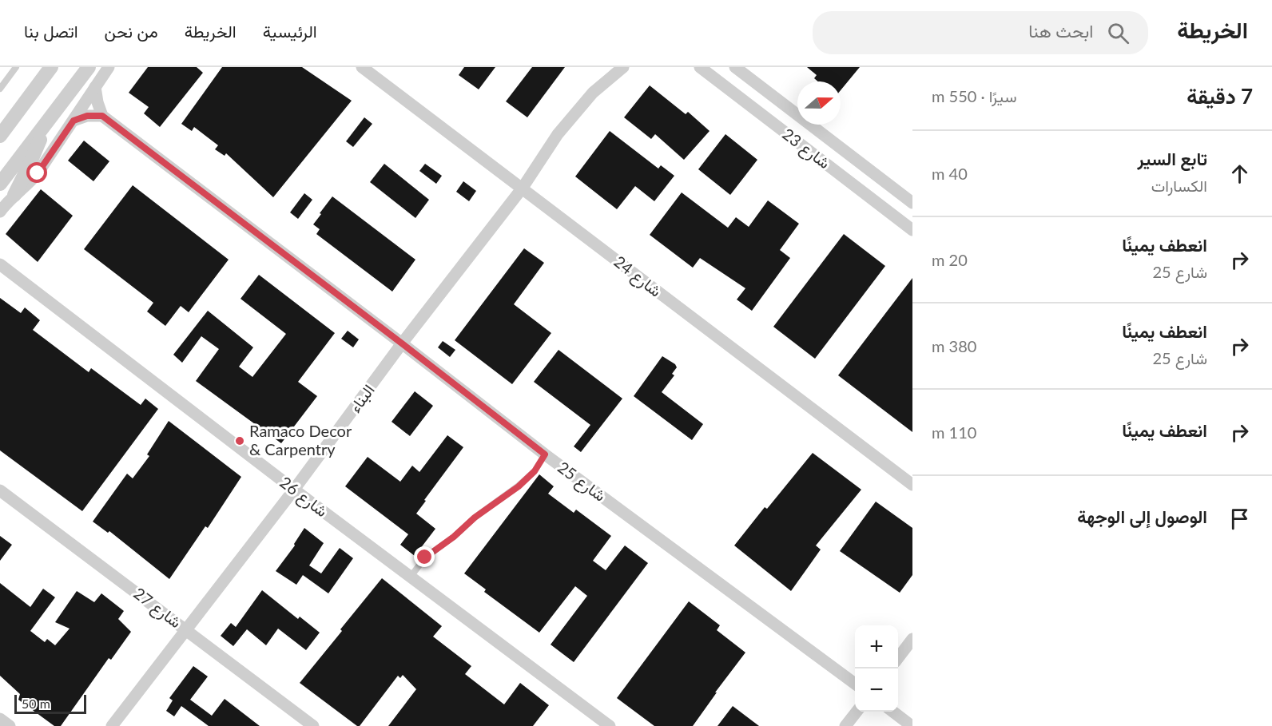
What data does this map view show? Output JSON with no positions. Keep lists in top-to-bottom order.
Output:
{
  "streets": {
    "street": [
      "شارع 23",
      "شارع 24",
      "البناء",
      "شارع 25",
      "شارع 26",
      "شارع 27"
    ]
  },
  "crossings": [
    ["شارع 24", "البناء"],
    ["البناء", "شارع 25"],
    ["البناء", "شارع 26"],
    ["البناء", "شارع 27"]
  ],
  "places": ["Ramaco Decor & Carpentry"],
  "scale_bar": "50 m",
  "north": "right",
  "page": {
    "header": "الخريطة",
    "search": "ابحث هنا",
    "nav": [
      "الرئيسية",
      "الخريطة",
      "من نحن",
      "اتصل بنا"
    ],
    "heading": ["7 دقيقة", "سيرًا · 550 m"],
    "list": [
      ["تابع السير", "الكسارات", "40 m"],
      ["انعطف يمينًا", "شارع 25", "20 m"],
      ["انعطف يمينًا", "شارع 25", "380 m"],
      ["انعطف يمينًا", "110 m"],
      "الوصول إلى الوجهة"
    ],
    "map_buttons": ["+", "−"],
    "scale": "50 m"
  }
}
